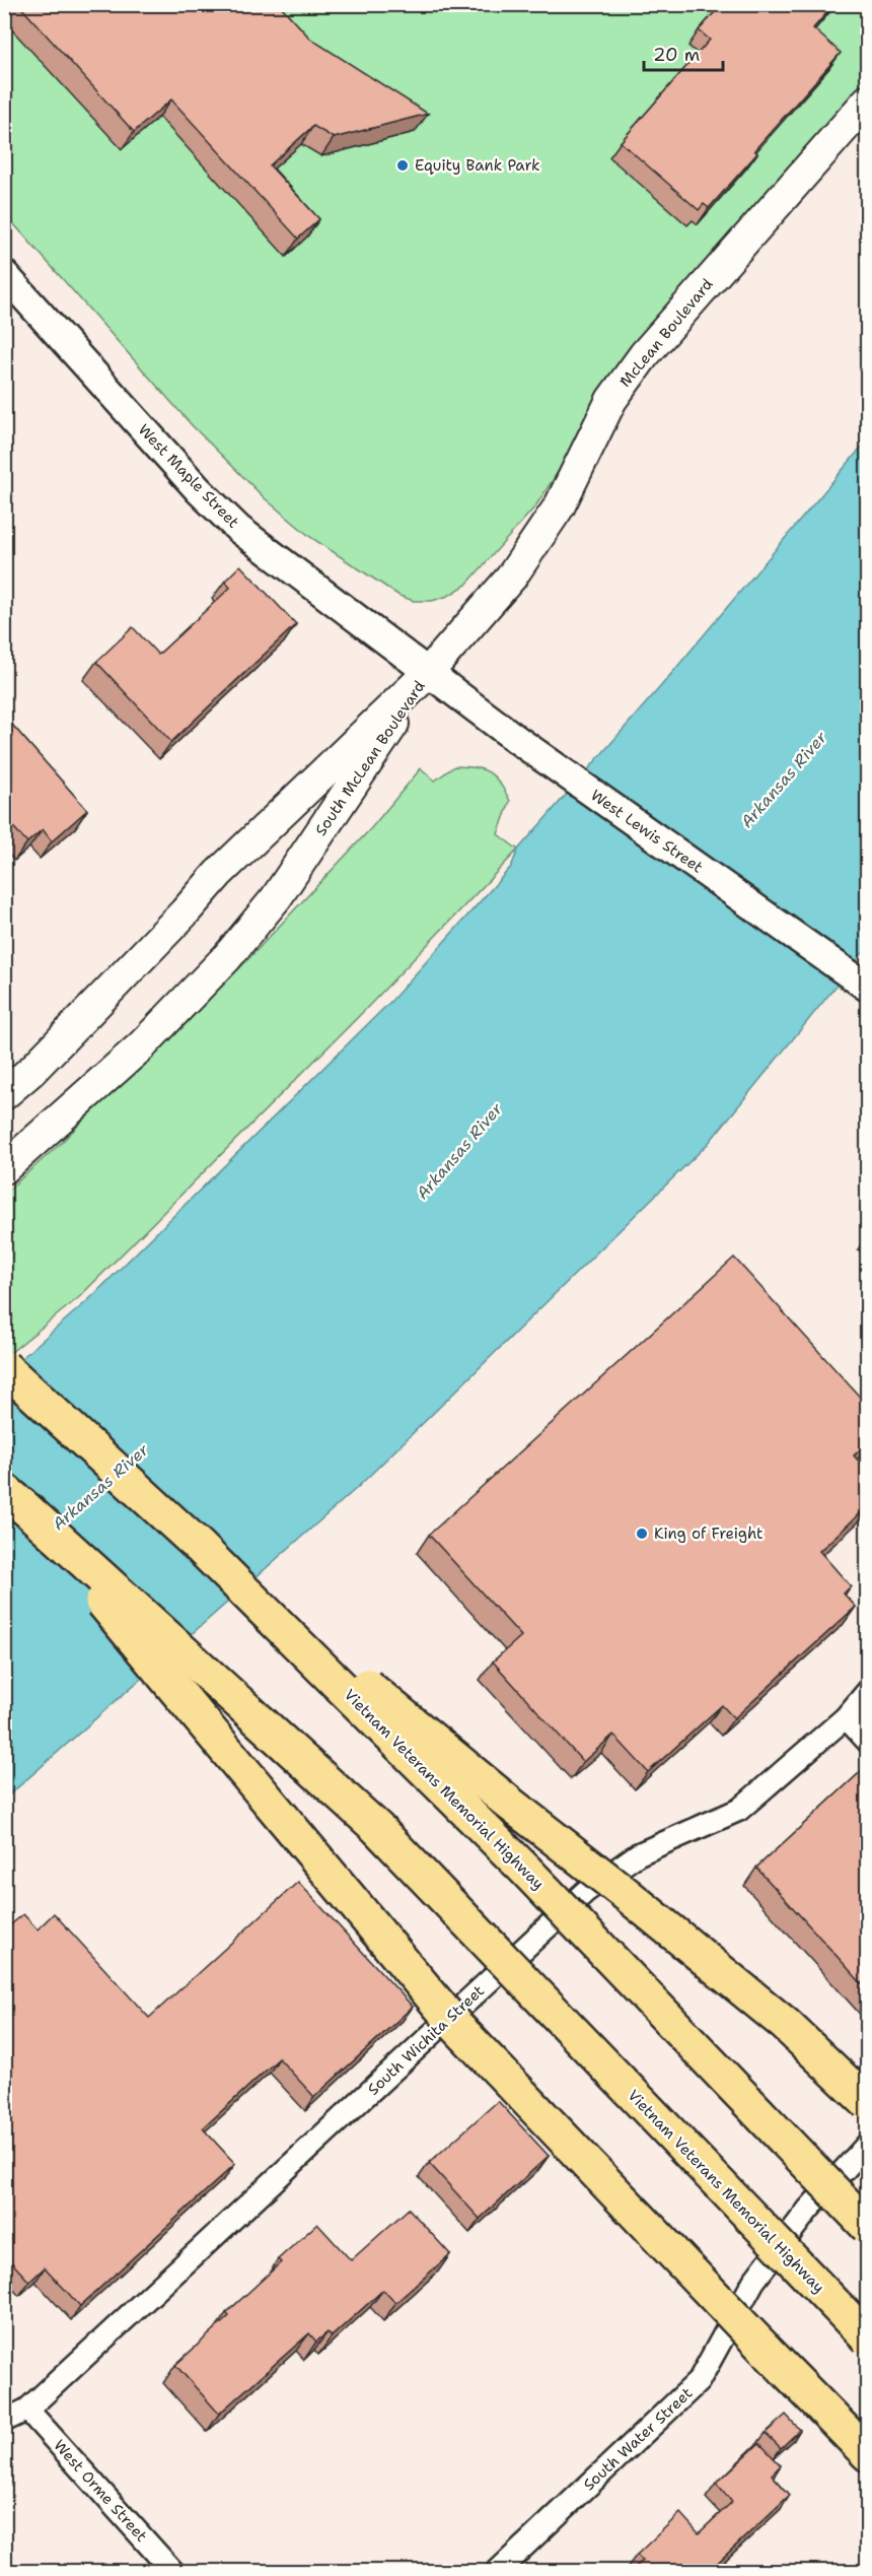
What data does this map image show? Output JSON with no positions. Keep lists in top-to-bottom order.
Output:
{
  "streets": {
    "highway": ["Vietnam Veterans Memorial Highway"],
    "main road": ["McLean Boulevard", "South McLean Boulevard"],
    "street": [
      "West Maple Street",
      "West Lewis Street",
      "South Wichita Street",
      "South Water Street",
      "West Orme Street"
    ]
  },
  "crossings": [
    ["McLean Boulevard", "West Maple Street"],
    ["McLean Boulevard", "South McLean Boulevard"],
    ["McLean Boulevard", "West Lewis Street"],
    ["West Maple Street", "South McLean Boulevard"],
    ["West Maple Street", "West Lewis Street"],
    ["South McLean Boulevard", "West Lewis Street"],
    ["South Wichita Street", "West Orme Street"]
  ],
  "water": ["Arkansas River"],
  "places": ["Equity Bank Park", "King of Freight"],
  "scale_bar": "20 m"
}
